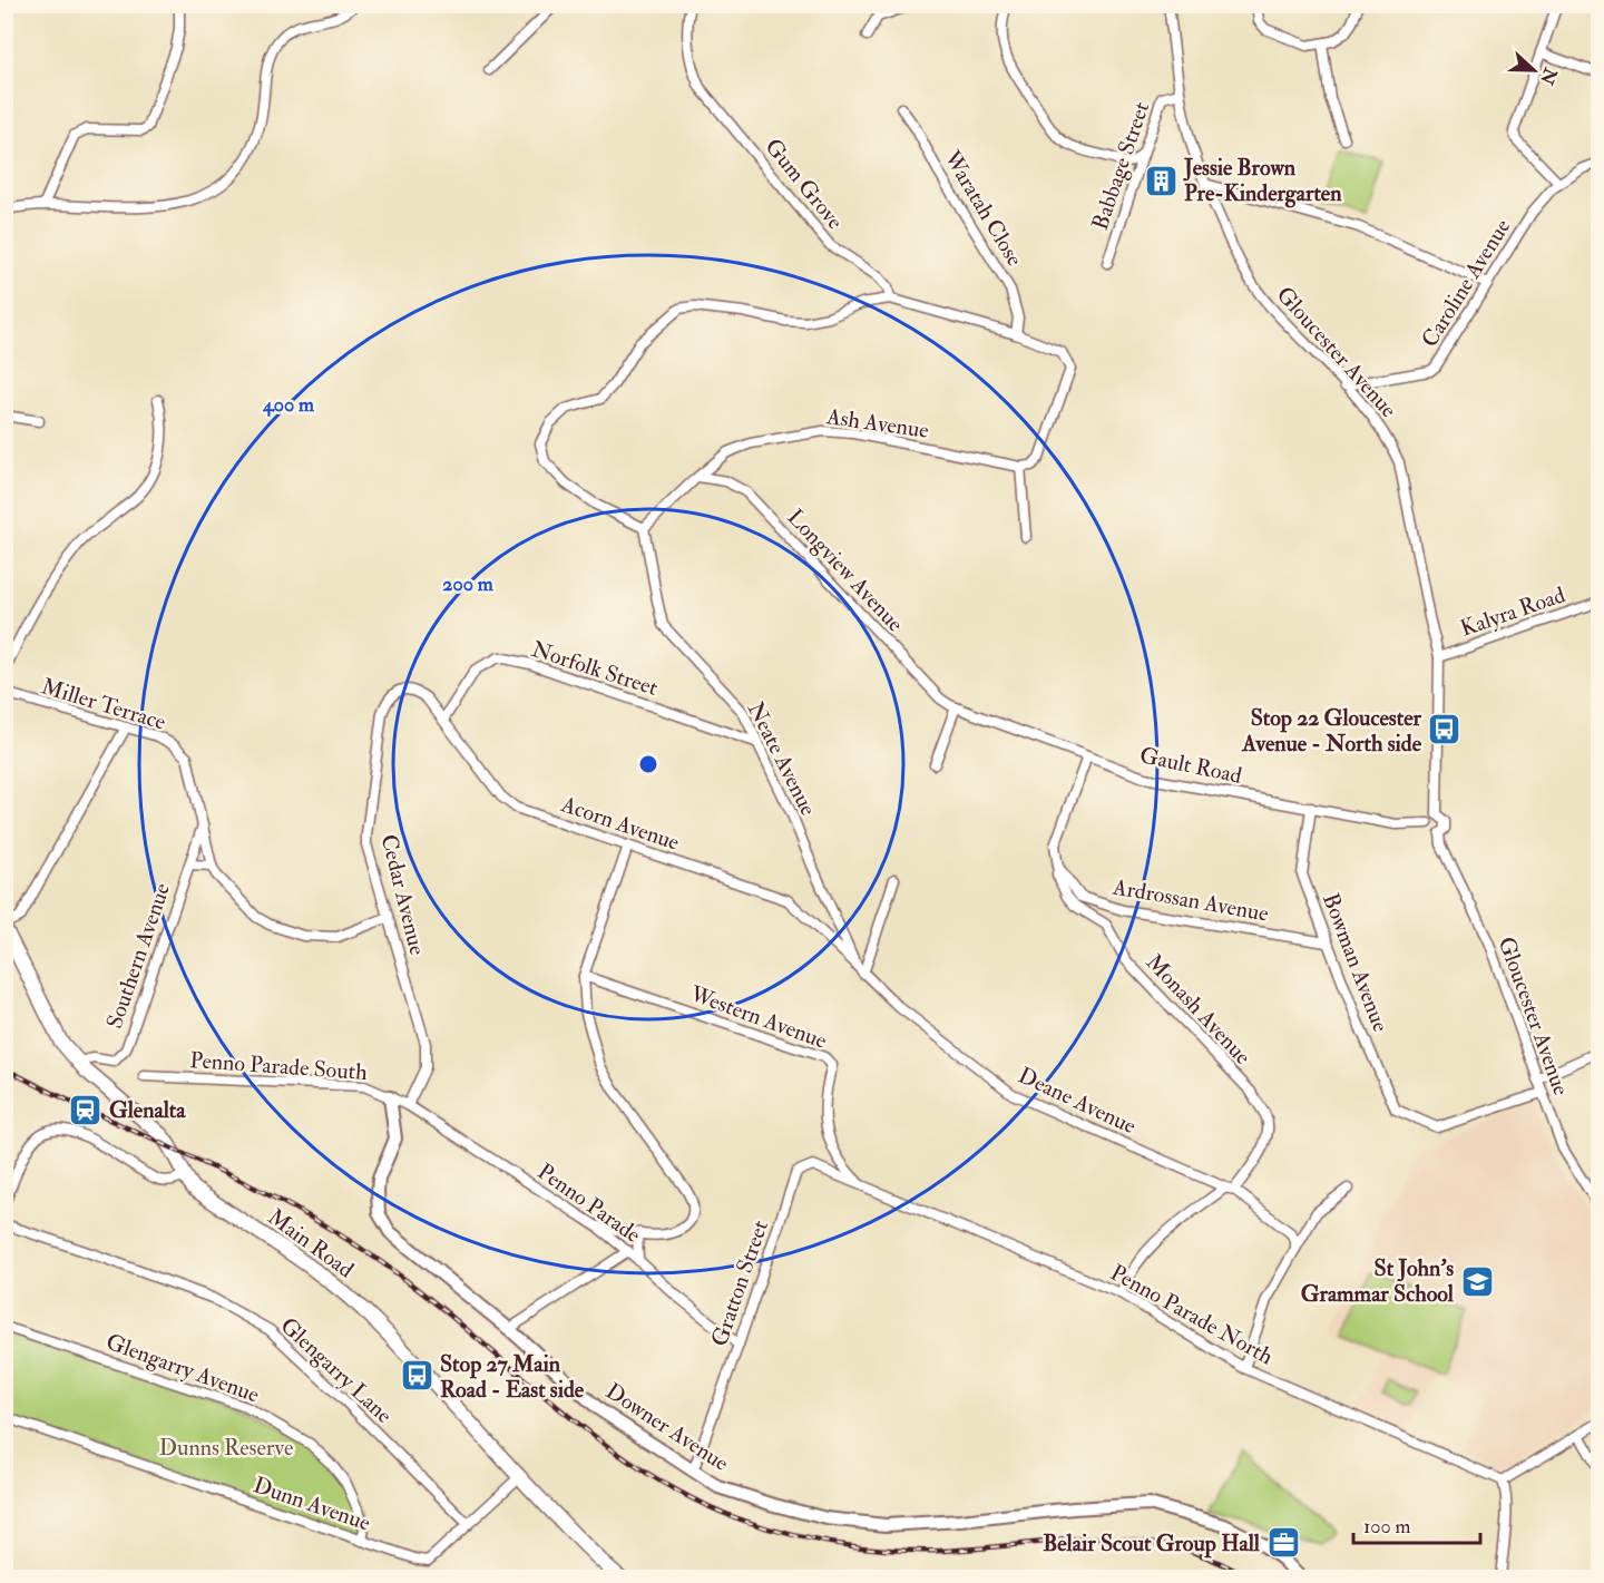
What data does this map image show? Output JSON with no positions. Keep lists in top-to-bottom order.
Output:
{
  "streets": {
    "main road": ["Main Road"],
    "street": [
      "Babbage Street",
      "Gum Grove",
      "Waratah Close",
      "Caroline Avenue",
      "Gloucester Avenue",
      "Ash Avenue",
      "Longview Avenue",
      "Kalyra Road",
      "Norfolk Street",
      "Miller Terrace",
      "Neate Avenue",
      "Gault Road",
      "Acorn Avenue",
      "Cedar Avenue",
      "Ardrossan Avenue",
      "Southern Avenue",
      "Bowman Avenue",
      "Monash Avenue",
      "Western Avenue",
      "Penno Parade South",
      "Deane Avenue",
      "Penno Parade",
      "Gratton Street",
      "Penno Parade North",
      "Glengarry Avenue",
      "Glengarry Lane",
      "Downer Avenue",
      "Dunn Avenue"
    ]
  },
  "crossings": [
    ["Babbage Street", "Gloucester Avenue"],
    ["Caroline Avenue", "Gloucester Avenue"],
    ["Gloucester Avenue", "Kalyra Road"],
    ["Gloucester Avenue", "Gault Road"],
    ["Gloucester Avenue", "Bowman Avenue"],
    ["Ash Avenue", "Longview Avenue"],
    ["Ash Avenue", "Neate Avenue"],
    ["Longview Avenue", "Gault Road"],
    ["Norfolk Street", "Neate Avenue"],
    ["Norfolk Street", "Acorn Avenue"],
    ["Miller Terrace", "Southern Avenue"],
    ["Neate Avenue", "Acorn Avenue"],
    ["Neate Avenue", "Deane Avenue"],
    ["Gault Road", "Bowman Avenue"],
    ["Acorn Avenue", "Cedar Avenue"],
    ["Acorn Avenue", "Deane Avenue"],
    ["Cedar Avenue", "Penno Parade South"],
    ["Cedar Avenue", "Penno Parade"],
    ["Ardrossan Avenue", "Bowman Avenue"],
    ["Ardrossan Avenue", "Monash Avenue"],
    ["Southern Avenue", "Main Road"],
    ["Monash Avenue", "Deane Avenue"],
    ["Monash Avenue", "Penno Parade North"],
    ["Western Avenue", "Gratton Street"],
    ["Western Avenue", "Penno Parade North"],
    ["Penno Parade South", "Penno Parade"],
    ["Penno Parade South", "Downer Avenue"],
    ["Penno Parade", "Gratton Street"],
    ["Gratton Street", "Penno Parade North"],
    ["Gratton Street", "Downer Avenue"],
    ["Glengarry Avenue", "Dunn Avenue"],
    ["Glengarry Lane", "Dunn Avenue"]
  ],
  "parks": ["Dunns Reserve"],
  "places": {
    "building": ["Jessie Brown Pre-Kindergarten"],
    "bus stop": ["Stop 22 Gloucester Avenue - North side", "Stop 27 Main Road - East side"],
    "station": ["Glenalta"],
    "school or university": ["St John's Grammar School"],
    "office": ["Belair Scout Group Hall"]
  },
  "scale_bar": "100 m",
  "north": "right",
  "rings": ["400 m", "200 m"]
}
